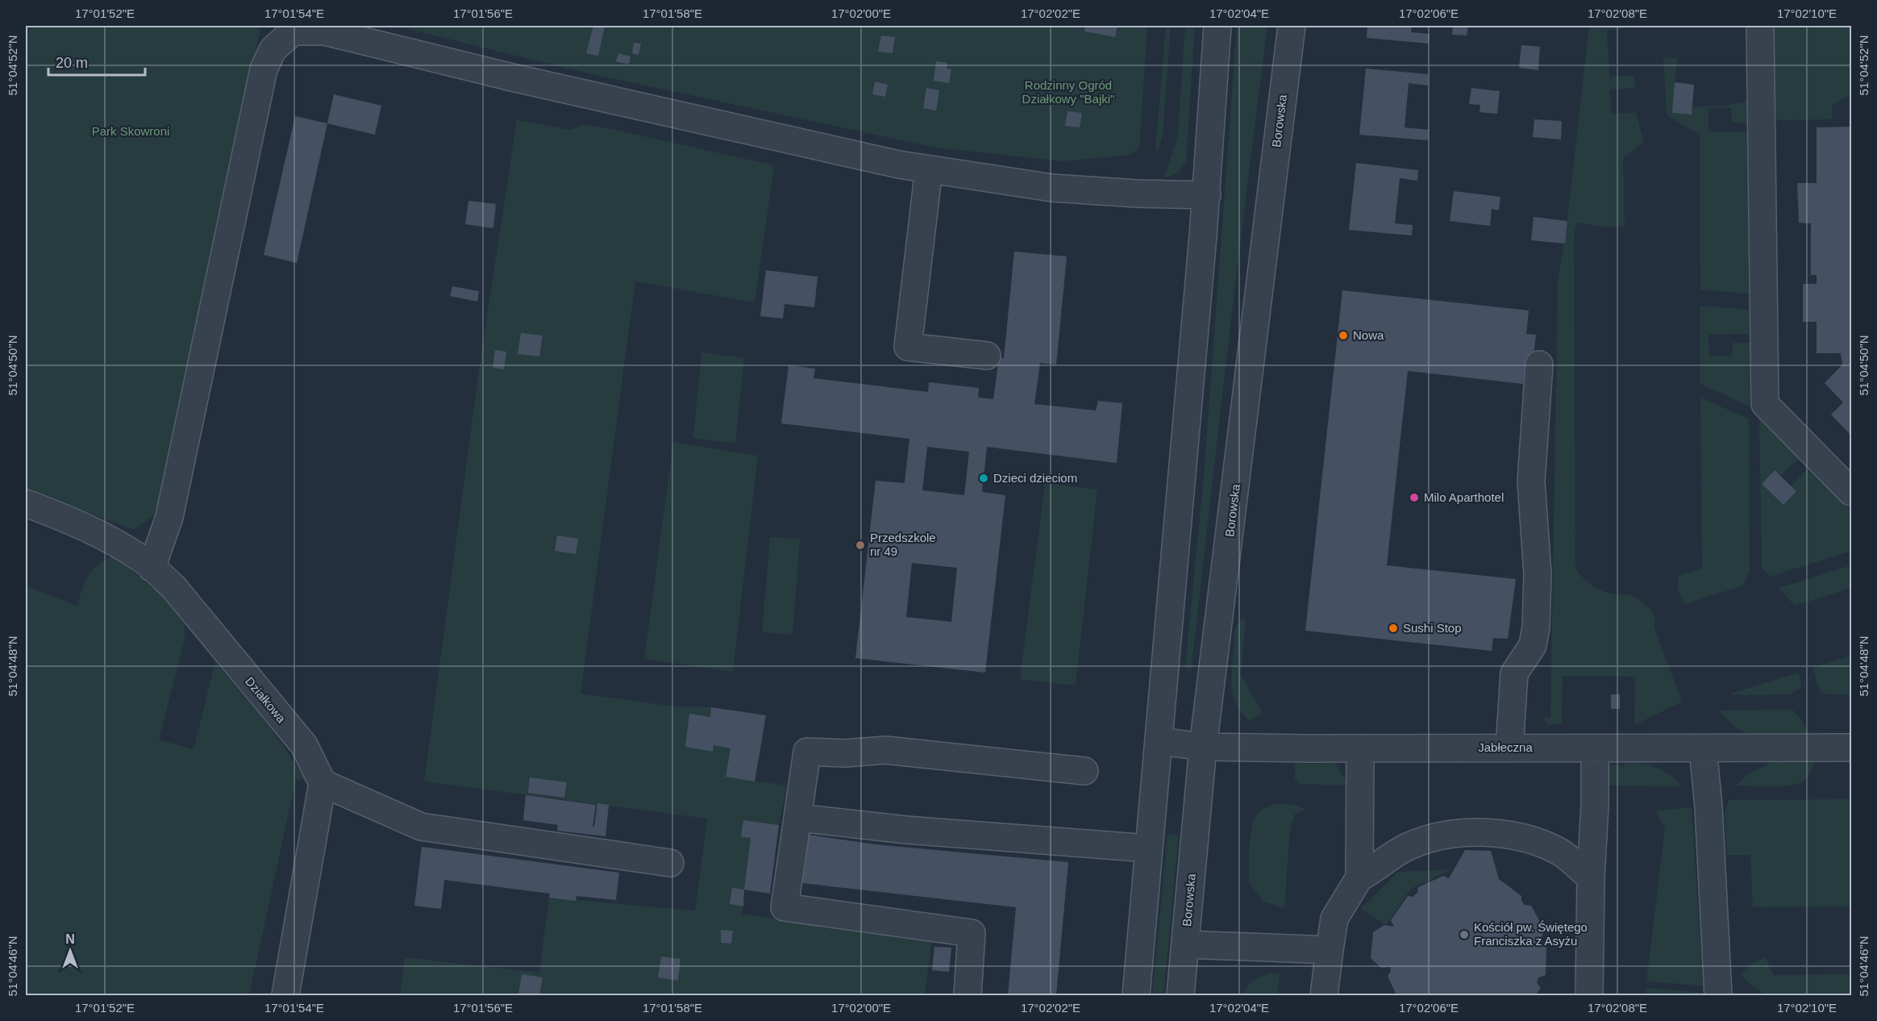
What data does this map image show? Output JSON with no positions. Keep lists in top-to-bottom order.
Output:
{
  "streets": {
    "street": ["Borowska", "Działkowa", "Jabłeczna"]
  },
  "crossings": [
    ["Borowska", "Jabłeczna"]
  ],
  "parks": ["Rodzinny Ogród Działkowy \"Bajki\"", "Park Skowroni"],
  "places": [
    "Nowa",
    "Dzieci dzieciom",
    "Milo Aparthotel",
    "Przedszkole nr 49",
    "Sushi Stop",
    "Kościół pw. Świętego Franciszka z Asyżu"
  ],
  "scale_bar": "20 m",
  "north": "top",
  "coordinates": [
    "17°01'52\"E",
    "17°01'54\"E",
    "17°01'56\"E",
    "17°01'58\"E",
    "17°02'00\"E",
    "17°02'02\"E",
    "17°02'04\"E",
    "17°02'06\"E",
    "17°02'08\"E",
    "17°02'10\"E",
    "51°04'52\"N",
    "51°04'50\"N",
    "51°04'48\"N",
    "51°04'46\"N"
  ]
}
